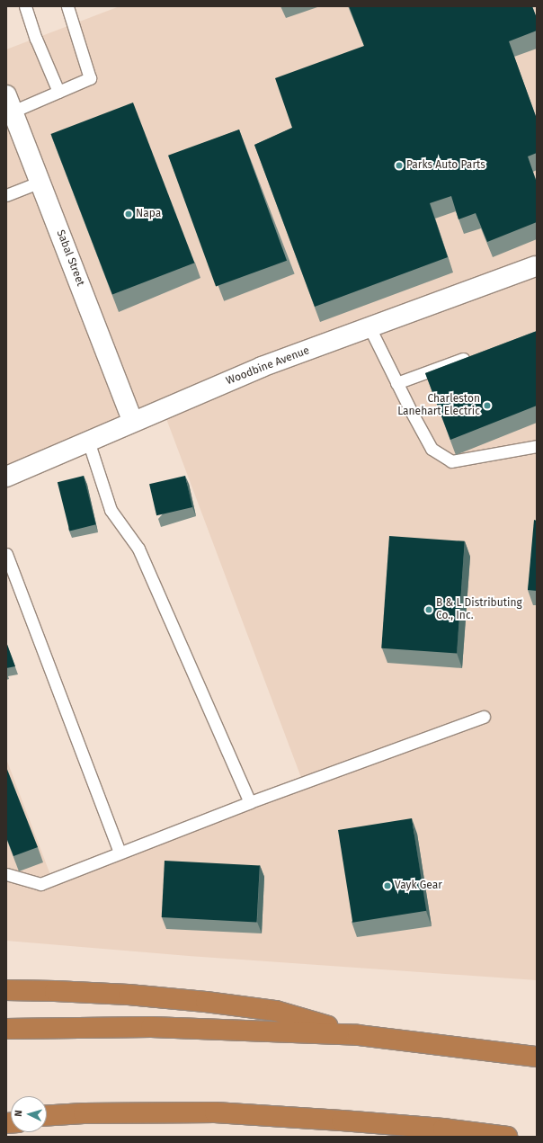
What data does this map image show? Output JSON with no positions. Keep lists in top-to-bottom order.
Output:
{
  "streets": {
    "street": ["Sabal Street", "Woodbine Avenue"]
  },
  "crossings": [
    ["Sabal Street", "Woodbine Avenue"]
  ],
  "places": [
    "Parks Auto Parts",
    "Napa",
    "Charleston Lanehart Electric",
    "B & L Distributing Co., Inc.",
    "Vayk Gear"
  ],
  "north": "left"
}
